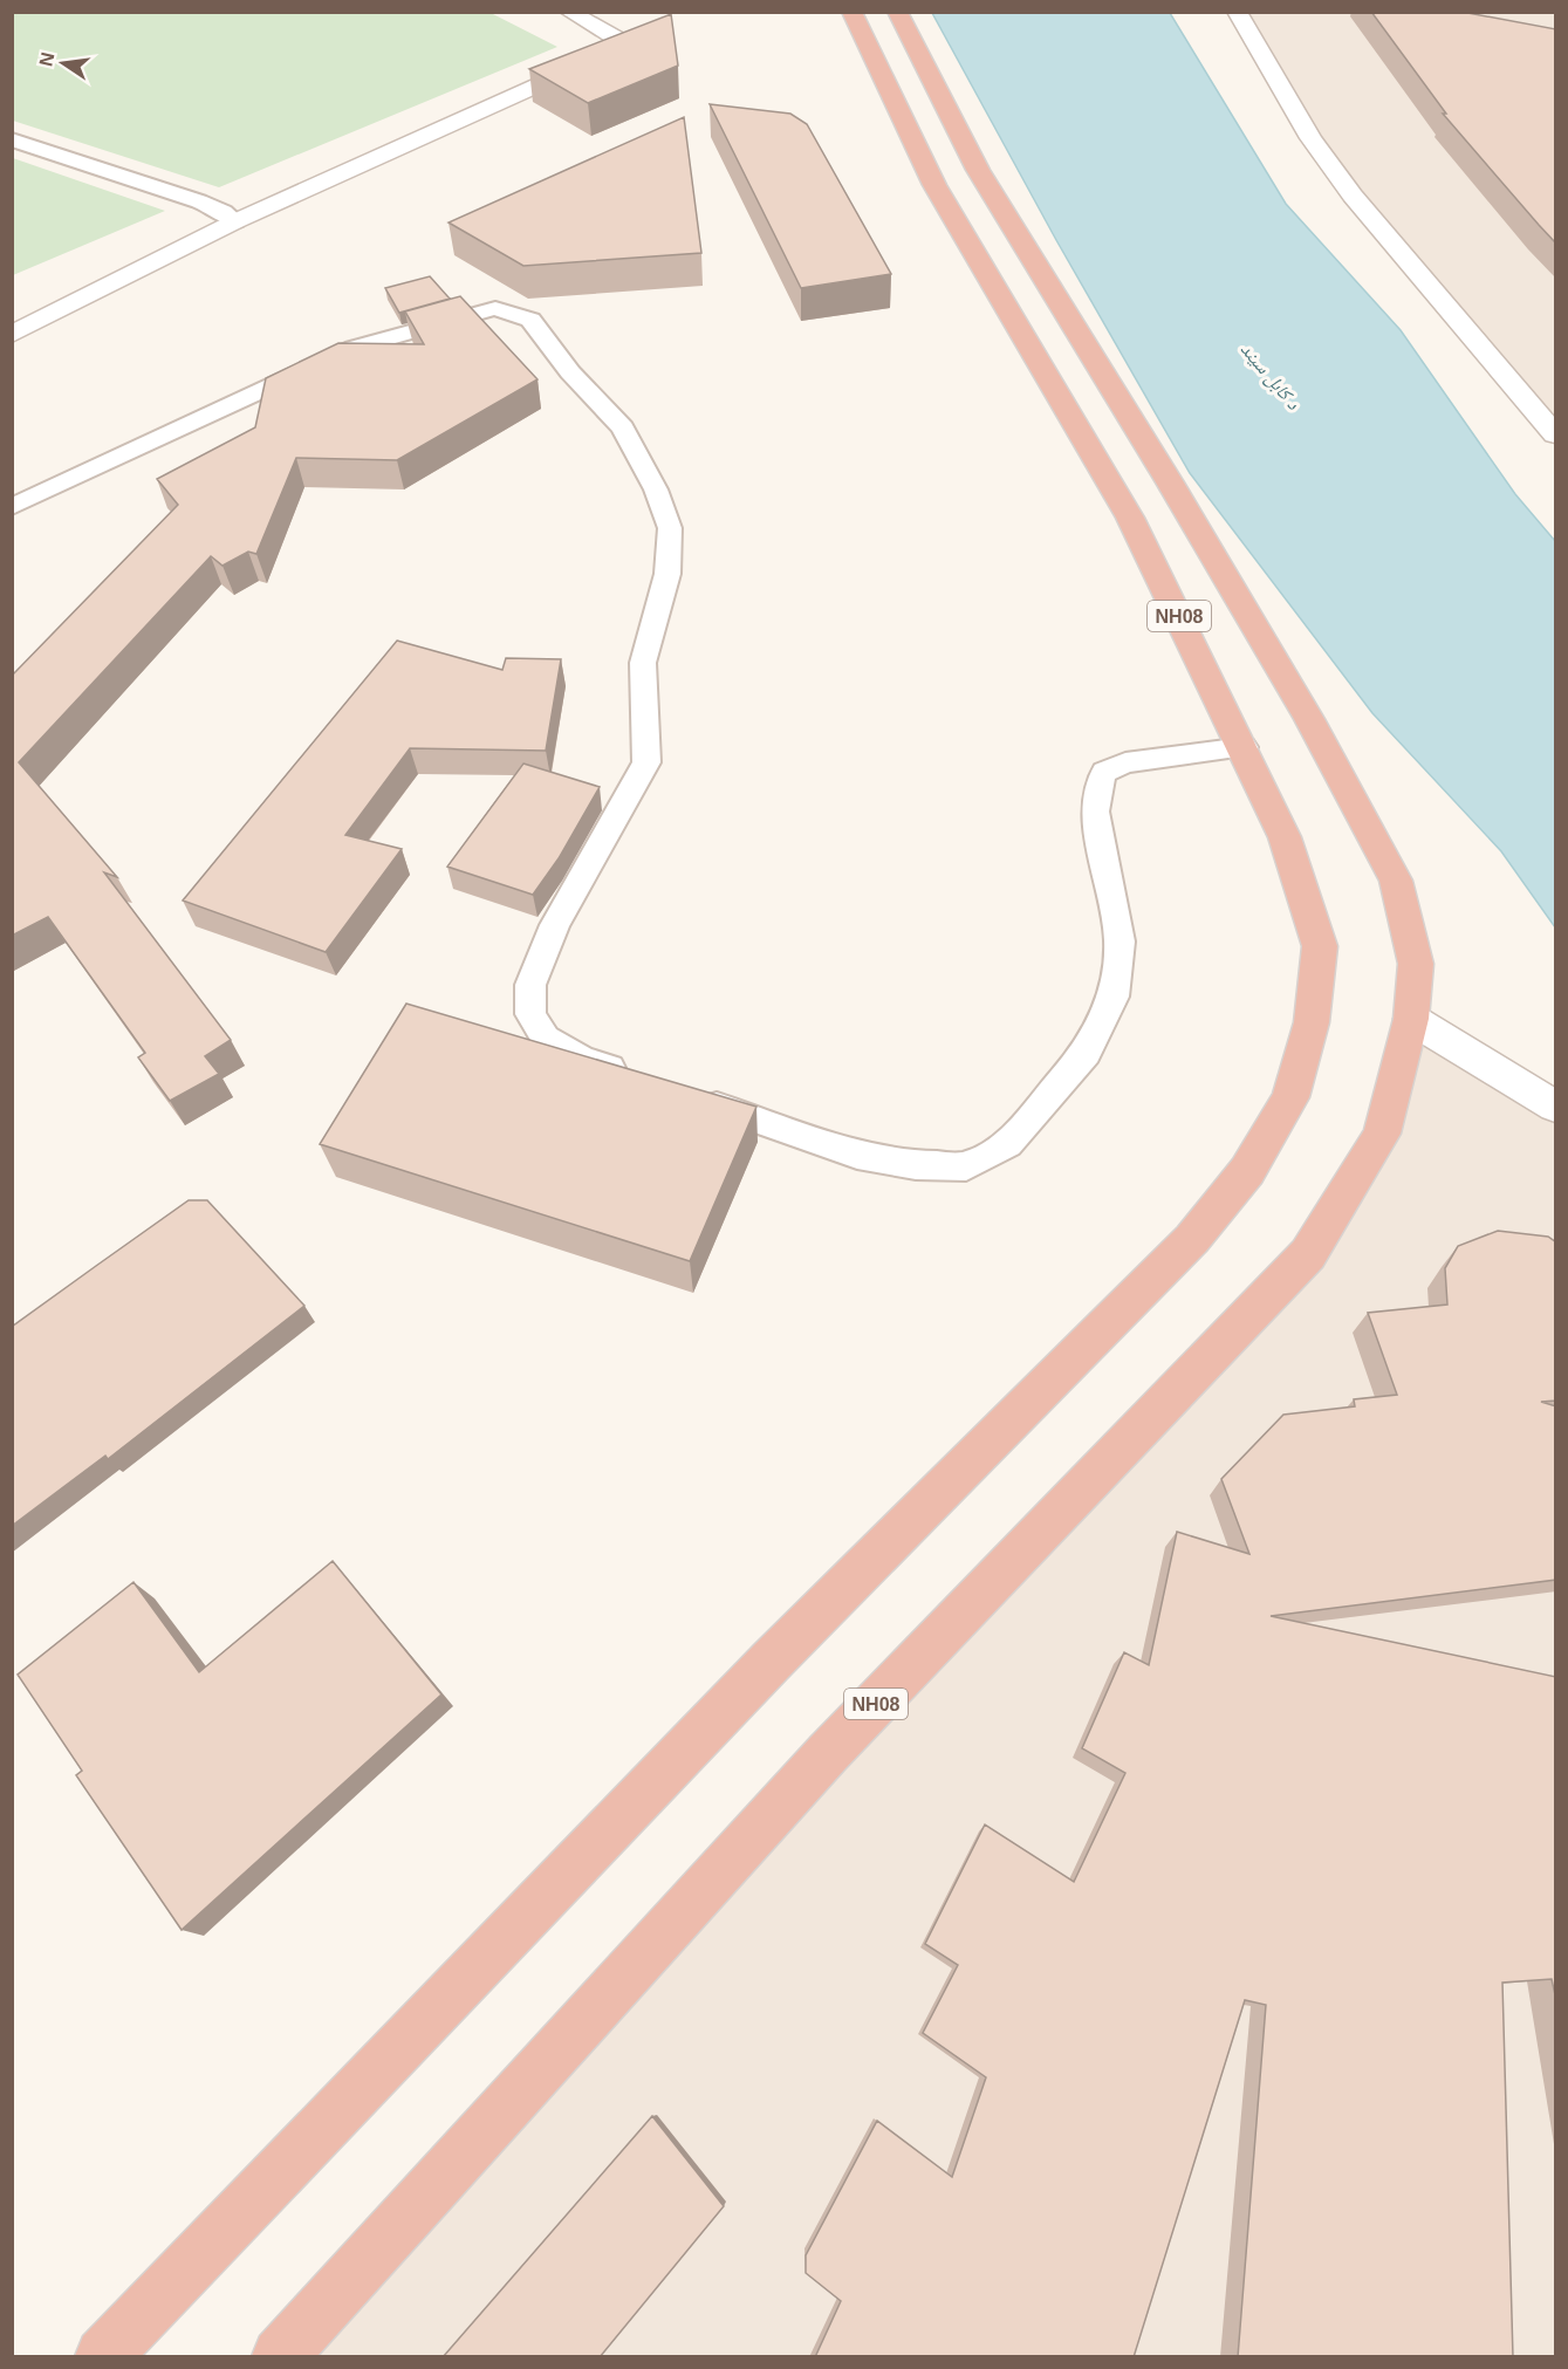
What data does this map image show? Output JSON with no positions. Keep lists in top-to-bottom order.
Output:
{
  "streets": {
    "highway": ["NH08"]
  },
  "water": ["د کابل سيند"],
  "north": "left"
}
